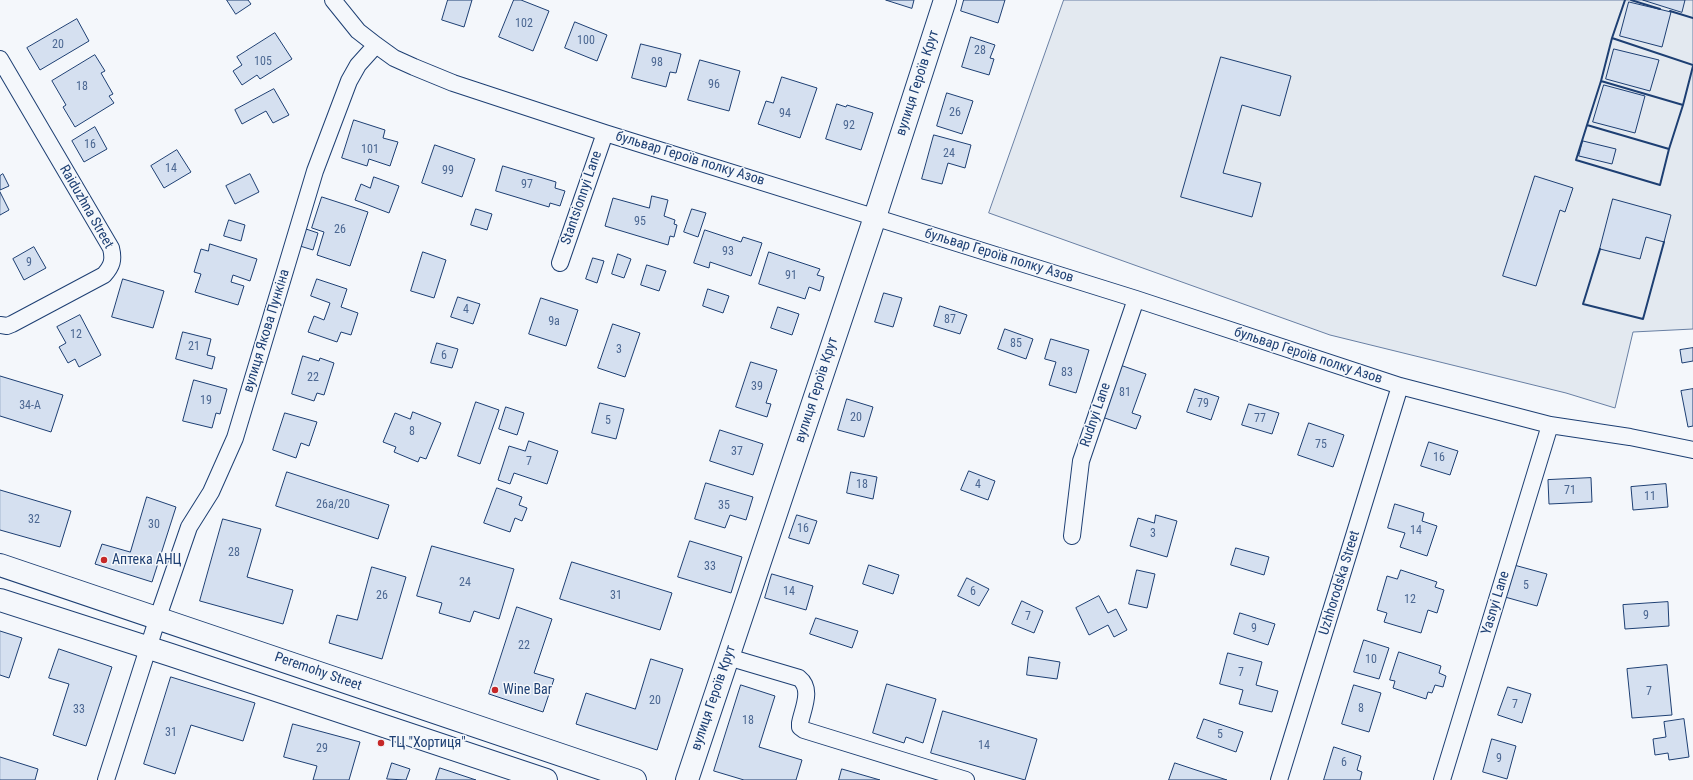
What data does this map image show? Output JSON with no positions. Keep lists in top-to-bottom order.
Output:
{
  "streets": {
    "main road": ["вулиця Героїв Крут", "Peremohy Street"],
    "street": [
      "бульвар Героїв полку Азов",
      "Stantsionnyi Lane",
      "Raiduzhna Street",
      "вулиця Якова Пункіна",
      "Rudnyi Lane",
      "Uzhhorodska Street",
      "Yasnyi Lane"
    ]
  },
  "crossings": [
    ["вулиця Героїв Крут", "бульвар Героїв полку Азов"],
    ["бульвар Героїв полку Азов", "Stantsionnyi Lane"],
    ["бульвар Героїв полку Азов", "вулиця Якова Пункіна"],
    ["бульвар Героїв полку Азов", "Rudnyi Lane"],
    ["бульвар Героїв полку Азов", "Uzhhorodska Street"],
    ["бульвар Героїв полку Азов", "Yasnyi Lane"],
    ["вулиця Якова Пункіна", "Peremohy Street"]
  ],
  "places": ["Аптека АНЦ", "Wine Bar", "ТЦ \"Хортиця\""],
  "house_numbers": [
    "102",
    "100",
    "20",
    "28",
    "105",
    "98",
    "96",
    "18",
    "26",
    "94",
    "92",
    "16",
    "101",
    "24",
    "14",
    "99",
    "97",
    "95",
    "26",
    "93",
    "9",
    "91",
    "4",
    "87",
    "9а",
    "12",
    "85",
    "21",
    "3",
    "6",
    "83",
    "22",
    "39",
    "81",
    "19",
    "79",
    "34-А",
    "20",
    "77",
    "5",
    "8",
    "75",
    "37",
    "16",
    "7",
    "18",
    "4",
    "71",
    "11",
    "26а/20",
    "35",
    "32",
    "30",
    "16",
    "14",
    "3",
    "28",
    "33",
    "24",
    "5",
    "14",
    "6",
    "26",
    "31",
    "12",
    "9",
    "7",
    "9",
    "22",
    "10",
    "7",
    "7",
    "20",
    "7",
    "8",
    "33",
    "18",
    "31",
    "5",
    "14",
    "29",
    "9",
    "6"
  ]
}
